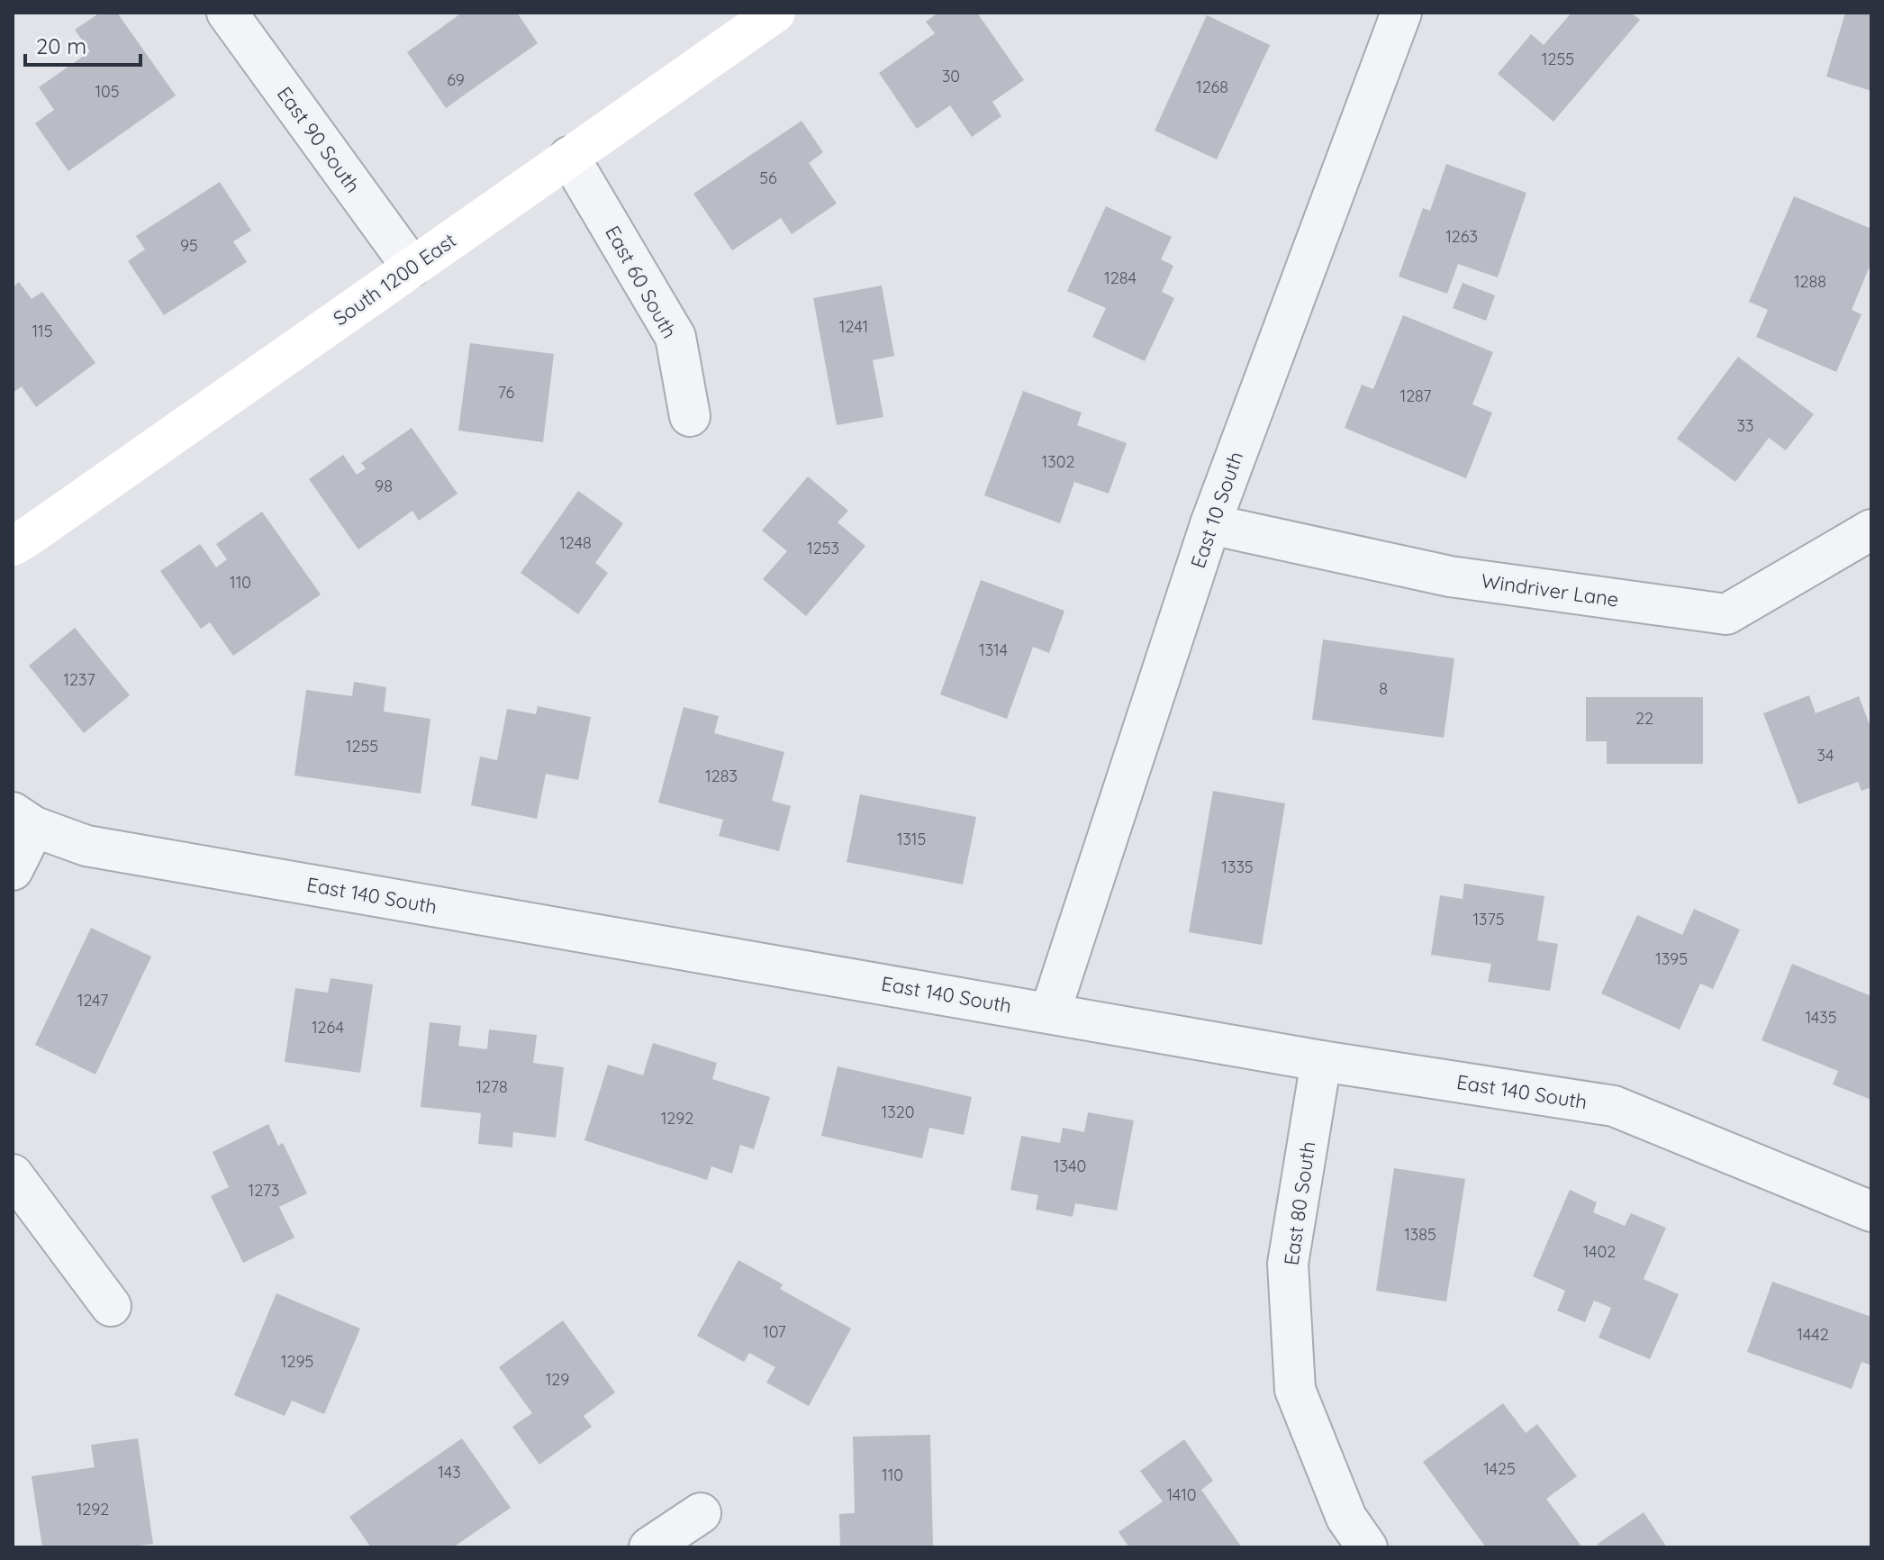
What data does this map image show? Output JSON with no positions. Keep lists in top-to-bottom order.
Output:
{
  "streets": {
    "street": [
      "East 90 South",
      "South 1200 East",
      "East 60 South",
      "East 10 South",
      "Windriver Lane",
      "East 140 South",
      "East 80 South"
    ]
  },
  "crossings": [
    ["East 90 South", "South 1200 East"],
    ["South 1200 East", "East 60 South"],
    ["East 10 South", "Windriver Lane"],
    ["East 10 South", "East 140 South"],
    ["East 140 South", "East 80 South"]
  ],
  "house_numbers": [
    "1255",
    "30",
    "69",
    "1268",
    "105",
    "56",
    "1263",
    "95",
    "1284",
    "1288",
    "1241",
    "115",
    "76",
    "1287",
    "33",
    "1302",
    "98",
    "1248",
    "1253",
    "110",
    "1314",
    "1237",
    "8",
    "22",
    "1255",
    "34",
    "1283",
    "1315",
    "1335",
    "1375",
    "1395",
    "1247",
    "1435",
    "1264",
    "1278",
    "1320",
    "1292",
    "1340",
    "1273",
    "1385",
    "1402",
    "107",
    "1442",
    "1295",
    "129",
    "1425",
    "143",
    "110",
    "1410",
    "1292"
  ],
  "scale_bar": "20 m"
}
